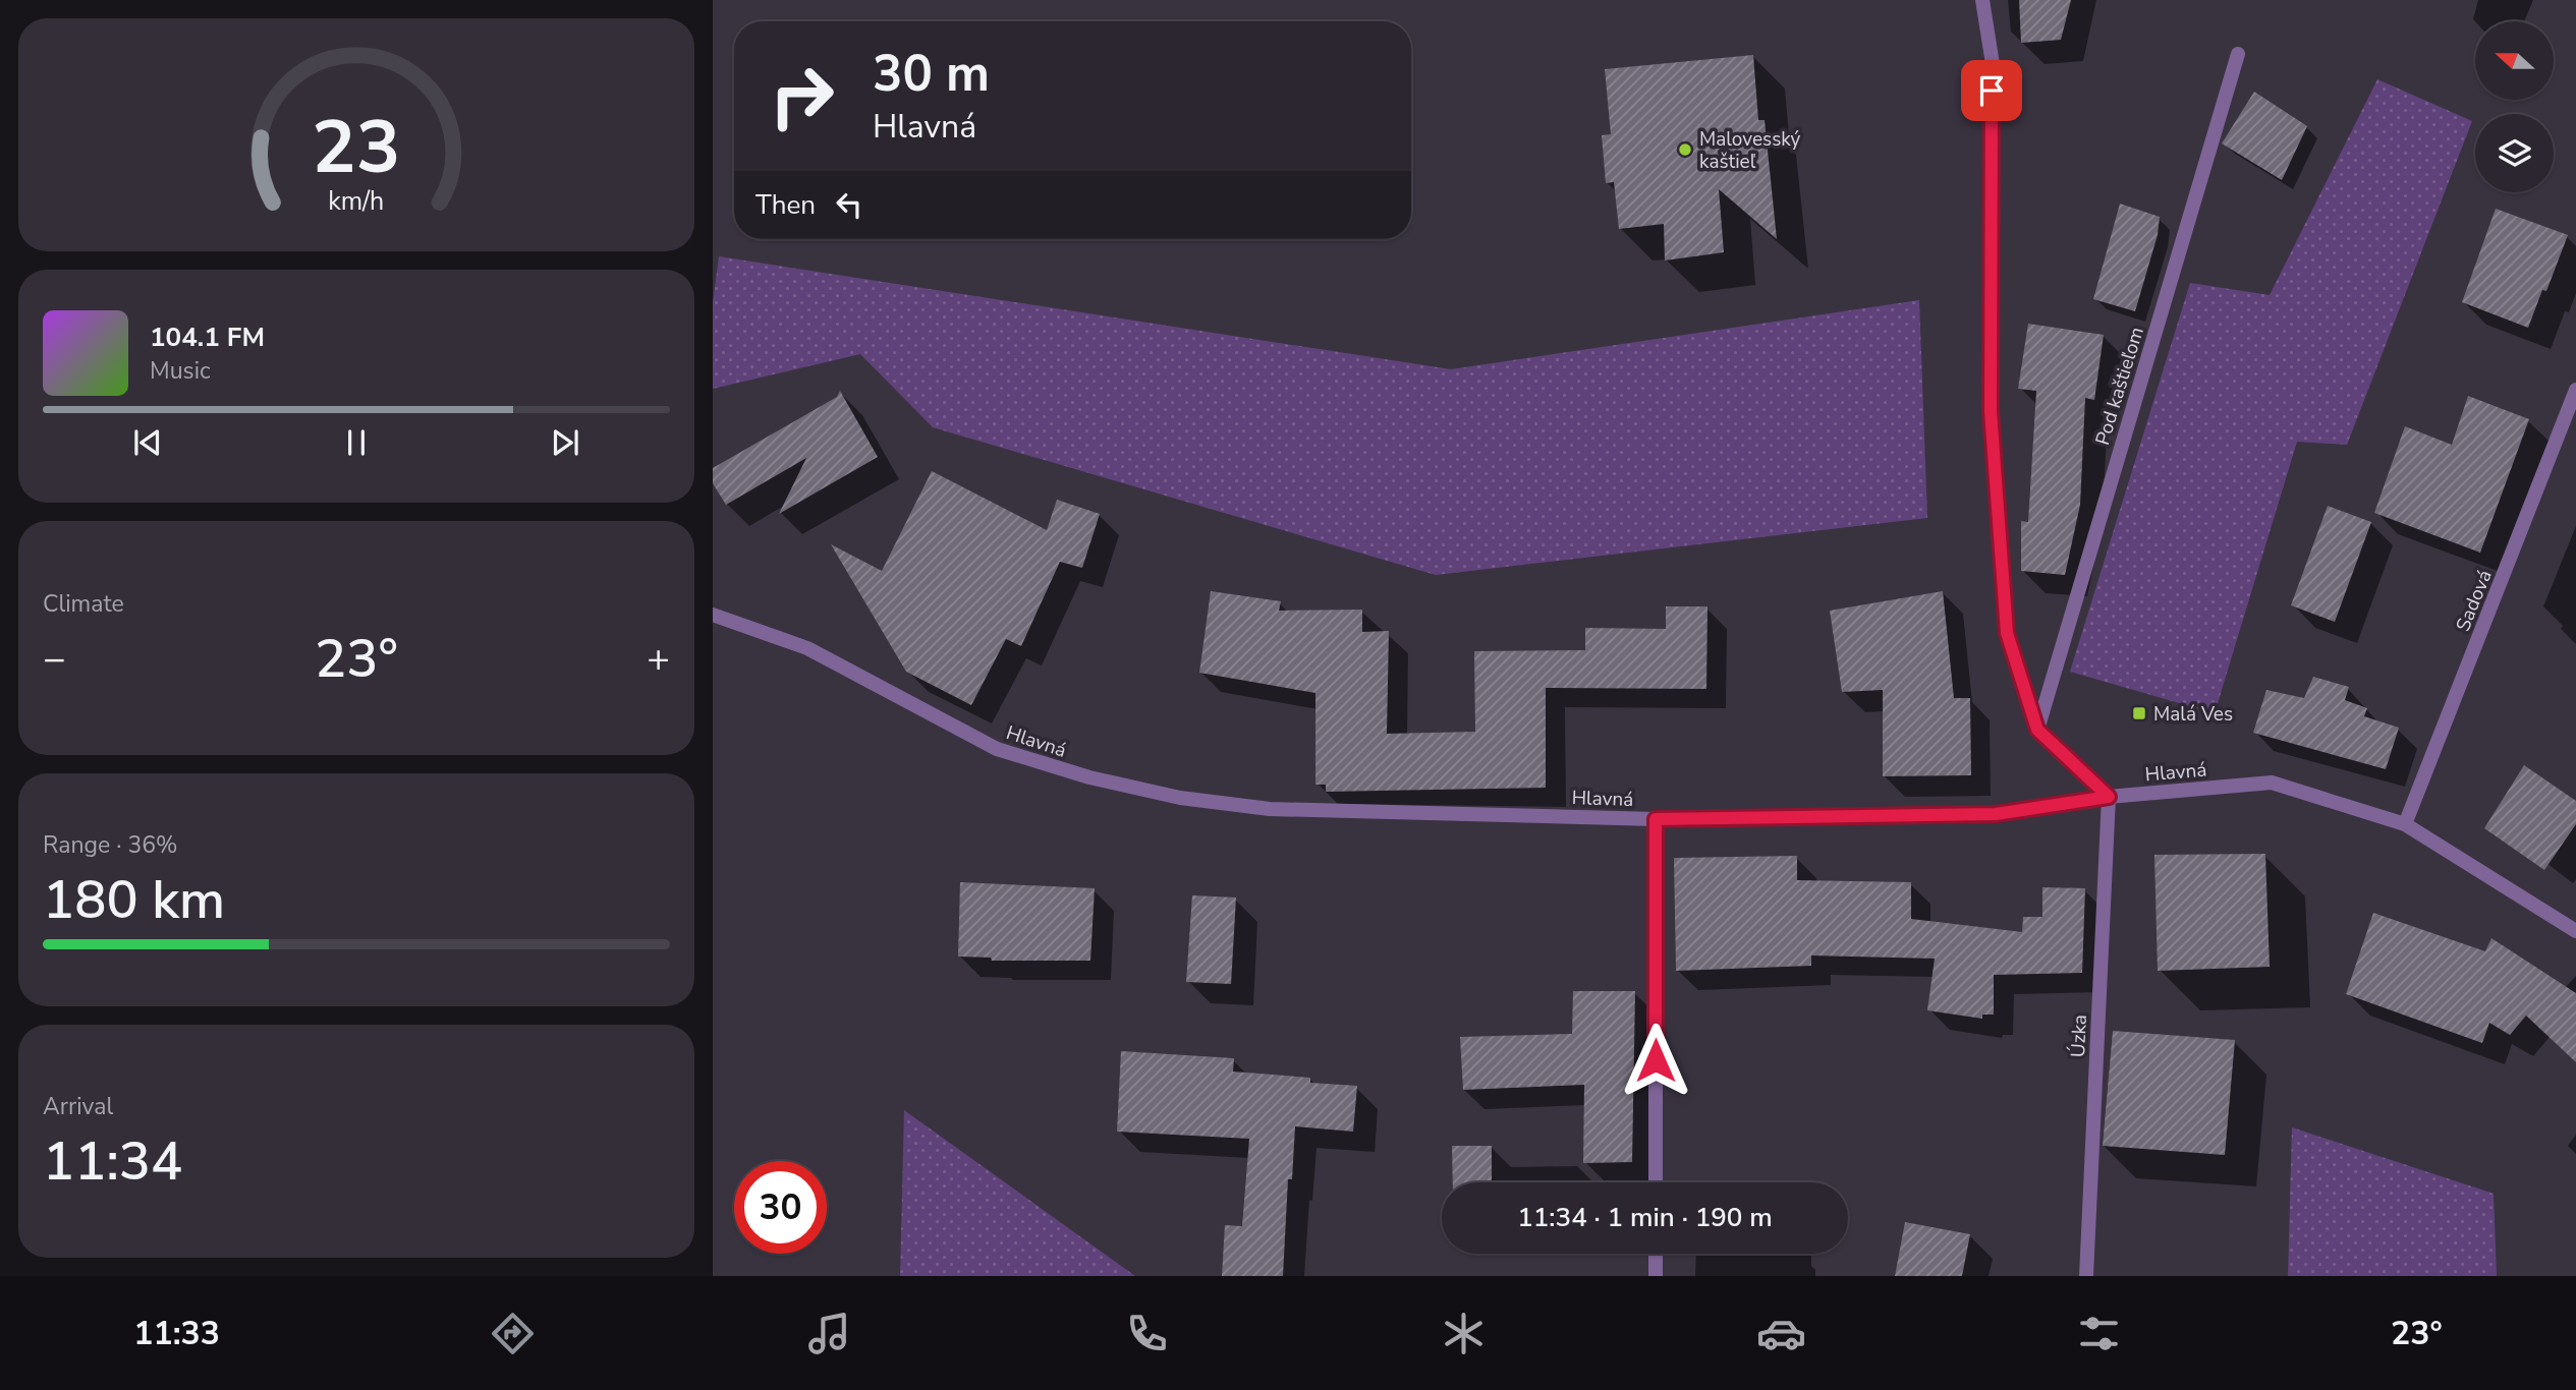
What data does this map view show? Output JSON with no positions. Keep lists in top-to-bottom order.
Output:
{
  "streets": {
    "street": [
      "Pod kaštieľom",
      "Sadová",
      "Hlavná",
      "Úzka"
    ]
  },
  "crossings": [
    ["Sadová", "Hlavná"],
    ["Hlavná", "Úzka"]
  ],
  "places": {
    "other": ["Malovesský kaštieľ"],
    "transit": ["Malá Ves"]
  },
  "north": "left",
  "page": {
    "turn": ["30 m", "Hlavná"],
    "then": "Then",
    "song": ["104.1 FM", "Music"],
    "tile": [
      "Climate",
      ["Range · 36%", "180 km"],
      ["Arrival", "11:34"]
    ],
    "heat": ["−", "23°", "+"],
    "limit": "30",
    "trip": "11:34 · 1 min · 190 m",
    "tabs": ["11:33", "23°"],
    "gauge": ["23", "km/h"]
  }
}
